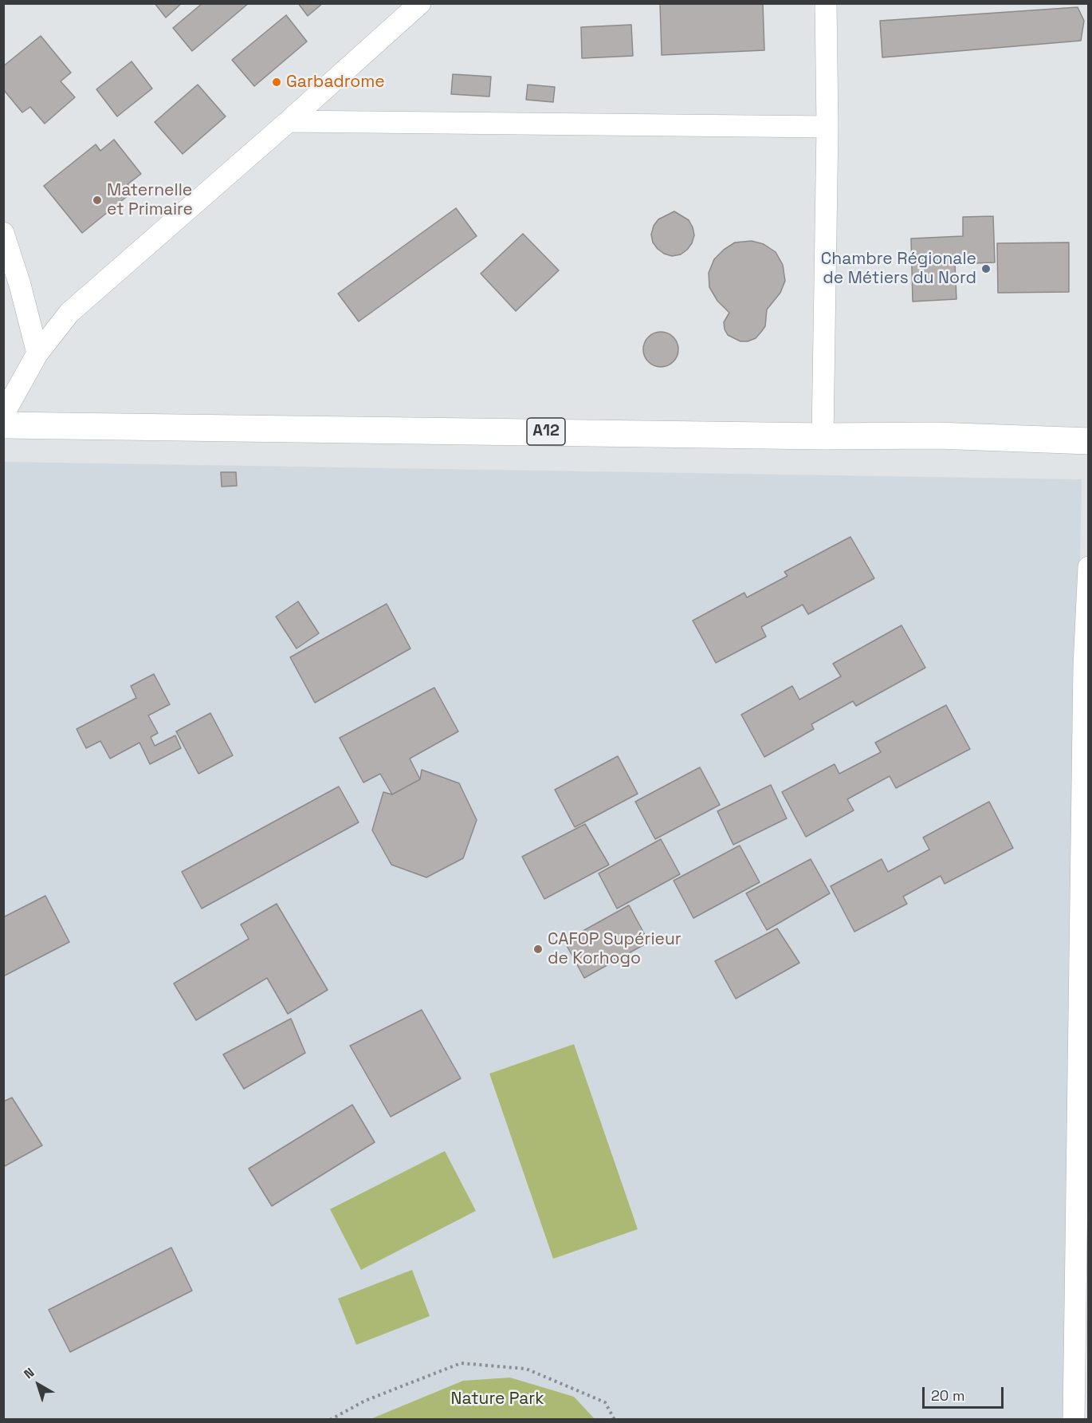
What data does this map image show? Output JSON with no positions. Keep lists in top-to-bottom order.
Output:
{
  "streets": {
    "main road": ["A12"]
  },
  "parks": ["Nature Park"],
  "places": [
    "Garbadrome",
    "Maternelle et Primaire",
    "Chambre Régionale de Métiers du Nord",
    "CAFOP Supérieur de Korhogo"
  ],
  "scale_bar": "20 m",
  "north": "top left"
}
